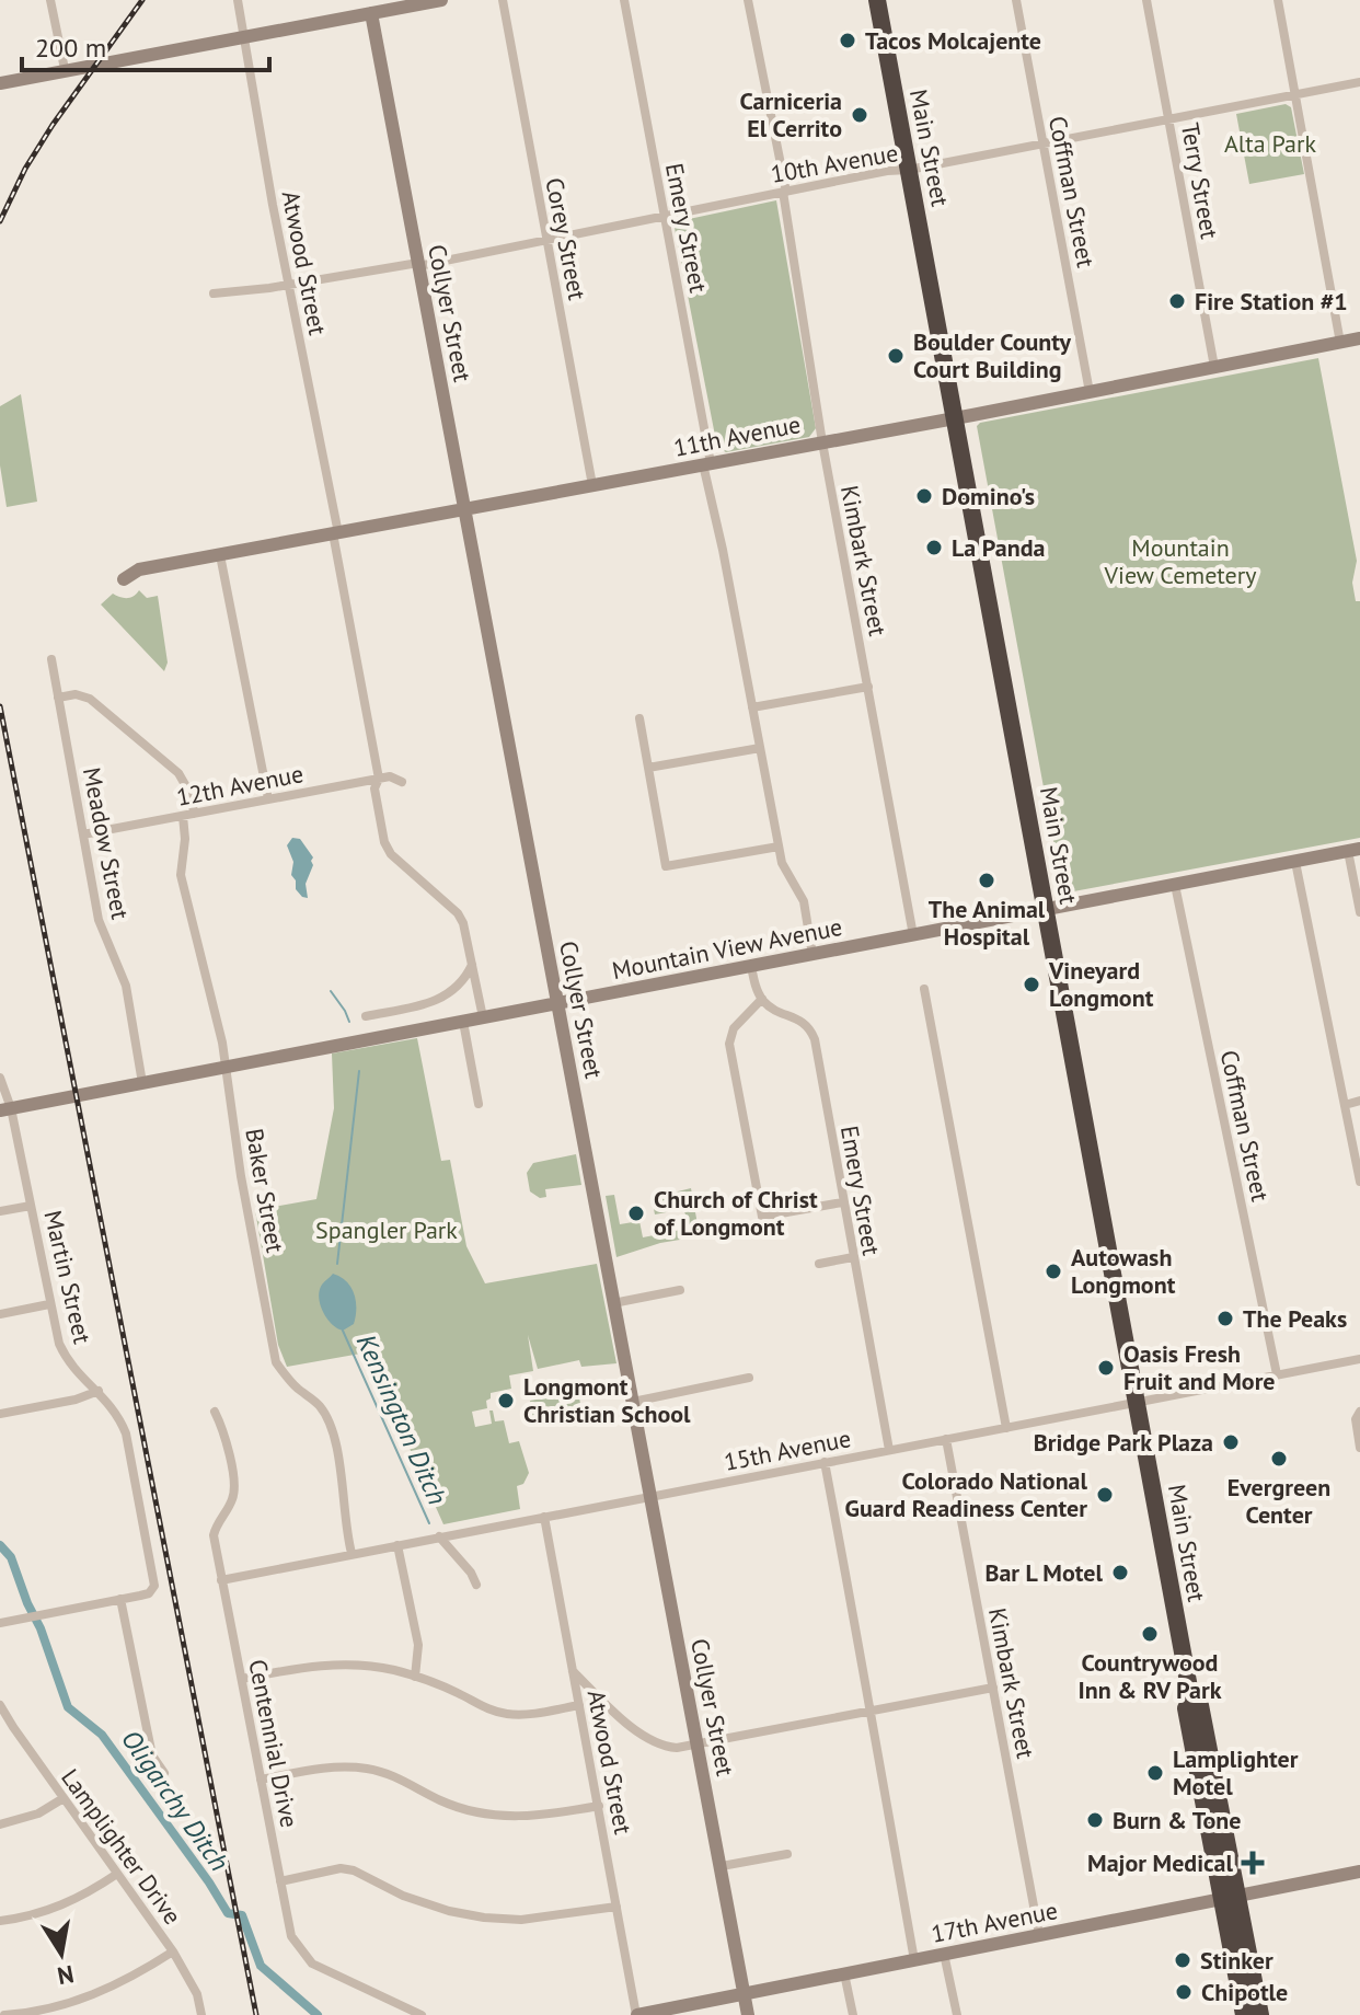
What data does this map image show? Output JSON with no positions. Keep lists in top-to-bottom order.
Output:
{
  "streets": {
    "highway": ["Main Street"],
    "street": [
      "10th Avenue",
      "Terry Street",
      "Coffman Street",
      "Emery Street",
      "Corey Street",
      "Atwood Street",
      "Collyer Street",
      "11th Avenue",
      "Kimbark Street",
      "12th Avenue",
      "Meadow Street",
      "Mountain View Avenue",
      "Baker Street",
      "Martin Street",
      "15th Avenue",
      "Centennial Drive",
      "Lamplighter Drive",
      "17th Avenue"
    ]
  },
  "crossings": [
    ["Main Street", "10th Avenue"],
    ["Main Street", "11th Avenue"],
    ["Main Street", "Mountain View Avenue"],
    ["Main Street", "15th Avenue"],
    ["Main Street", "17th Avenue"],
    ["10th Avenue", "Terry Street"],
    ["10th Avenue", "Coffman Street"],
    ["10th Avenue", "Emery Street"],
    ["10th Avenue", "Corey Street"],
    ["10th Avenue", "Atwood Street"],
    ["10th Avenue", "Collyer Street"],
    ["10th Avenue", "Kimbark Street"],
    ["Terry Street", "11th Avenue"],
    ["Coffman Street", "11th Avenue"],
    ["Coffman Street", "Mountain View Avenue"],
    ["Coffman Street", "15th Avenue"],
    ["Emery Street", "11th Avenue"],
    ["Emery Street", "Mountain View Avenue"],
    ["Emery Street", "15th Avenue"],
    ["Corey Street", "11th Avenue"],
    ["Atwood Street", "11th Avenue"],
    ["Atwood Street", "12th Avenue"],
    ["Atwood Street", "Mountain View Avenue"],
    ["Atwood Street", "15th Avenue"],
    ["Atwood Street", "17th Avenue"],
    ["Collyer Street", "11th Avenue"],
    ["Collyer Street", "Mountain View Avenue"],
    ["Collyer Street", "15th Avenue"],
    ["Collyer Street", "17th Avenue"],
    ["11th Avenue", "Kimbark Street"],
    ["Kimbark Street", "Mountain View Avenue"],
    ["Kimbark Street", "15th Avenue"],
    ["Kimbark Street", "17th Avenue"],
    ["12th Avenue", "Meadow Street"],
    ["12th Avenue", "Baker Street"],
    ["Meadow Street", "Mountain View Avenue"],
    ["Mountain View Avenue", "Baker Street"],
    ["Mountain View Avenue", "Martin Street"],
    ["Baker Street", "15th Avenue"],
    ["15th Avenue", "Centennial Drive"]
  ],
  "water": ["Kensington Ditch", "Oligarchy Ditch"],
  "parks": ["Alta Park", "Mountain View Cemetery", "Spangler Park"],
  "places": {
    "other": [
      "Tacos Molcajente",
      "Carniceria El Cerrito",
      "Fire Station #1",
      "Boulder County Court Building",
      "Domino's",
      "La Panda",
      "The Animal Hospital",
      "Vineyard Longmont",
      "Church of Christ of Longmont",
      "Autowash Longmont",
      "The Peaks",
      "Oasis Fresh Fruit and More",
      "Longmont Christian School",
      "Bridge Park Plaza",
      "Evergreen Center",
      "Colorado National Guard Readiness Center",
      "Bar L Motel",
      "Countrywood Inn & RV Park",
      "Lamplighter Motel",
      "Burn & Tone",
      "Stinker",
      "Chipotle"
    ],
    "health": ["Major Medical"]
  },
  "scale_bar": "200 m",
  "north": "bottom"
}
